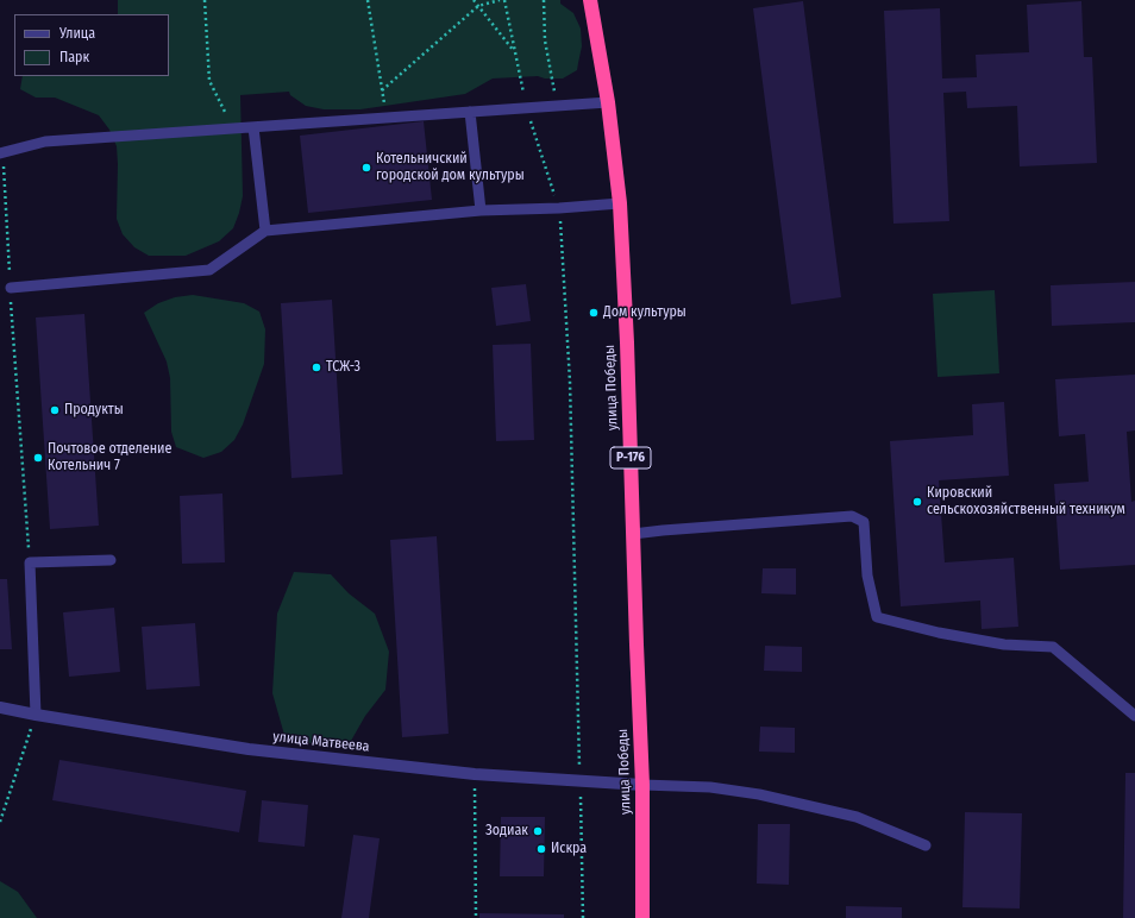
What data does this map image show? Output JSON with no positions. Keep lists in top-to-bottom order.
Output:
{
  "streets": {
    "highway": ["улица Победы", "Р-176"],
    "street": ["улица Матвеева"]
  },
  "crossings": [
    ["улица Победы", "улица Матвеева"]
  ],
  "places": [
    "Котельничский городской дом культуры",
    "Дом культуры",
    "ТСЖ-3",
    "Продукты",
    "Почтовое отделение Котельнич 7",
    "Кировский сельскохозяйственный техникум",
    "Зодиак",
    "Искра"
  ],
  "legend": ["Улица", "Парк"]
}
